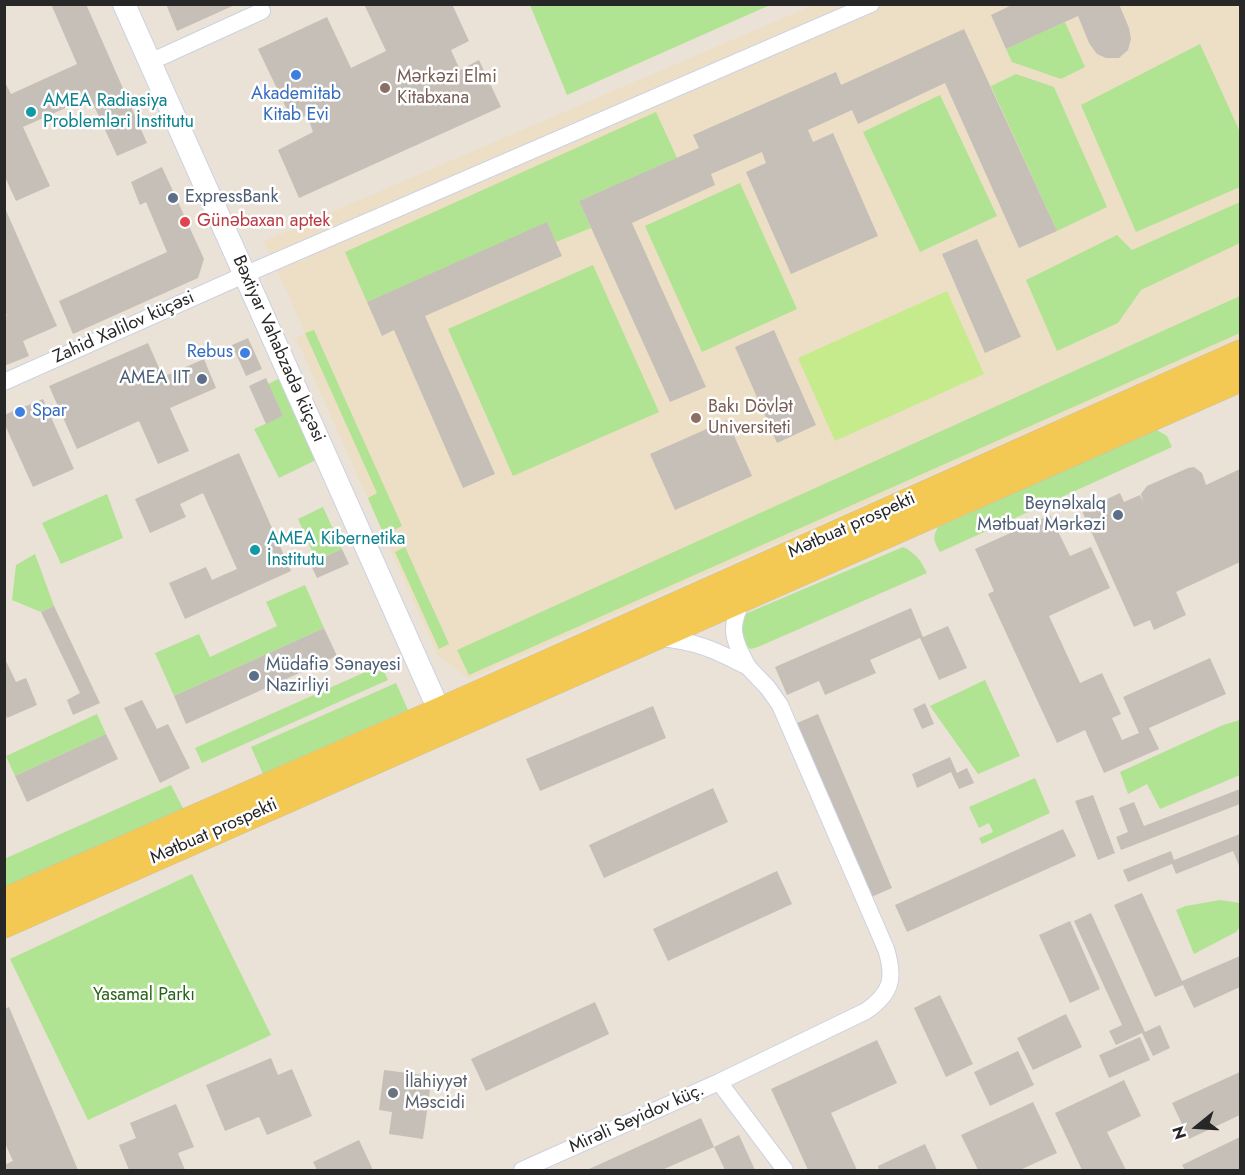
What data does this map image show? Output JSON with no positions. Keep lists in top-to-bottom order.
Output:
{
  "streets": {
    "main road": ["Mətbuat prospekti"],
    "street": ["Zahid Xəlilov küçəsi", "Bəxtiyar Vahabzadə küçəsi", "Mirəli Seyidov küç."]
  },
  "crossings": [
    ["Zahid Xəlilov küçəsi", "Bəxtiyar Vahabzadə küçəsi"]
  ],
  "parks": ["Yasamal Parkı"],
  "places": [
    "Akademitab Kitab Evi",
    "Mərkəzi Elmi Kitabxana",
    "AMEA Radiasiya Problemləri İnstitutu",
    "ExpressBank",
    "Günəbaxan aptek",
    "Rebus",
    "AMEA IIT",
    "Spar",
    "Bakı Dövlət Universiteti",
    "Beynəlxalq Mətbuat Mərkəzi",
    "AMEA Kibernetika İnstitutu",
    "Müdafiə Sənayesi Nazirliyi",
    "İlahiyyət Məscidi"
  ],
  "north": "left"
}
